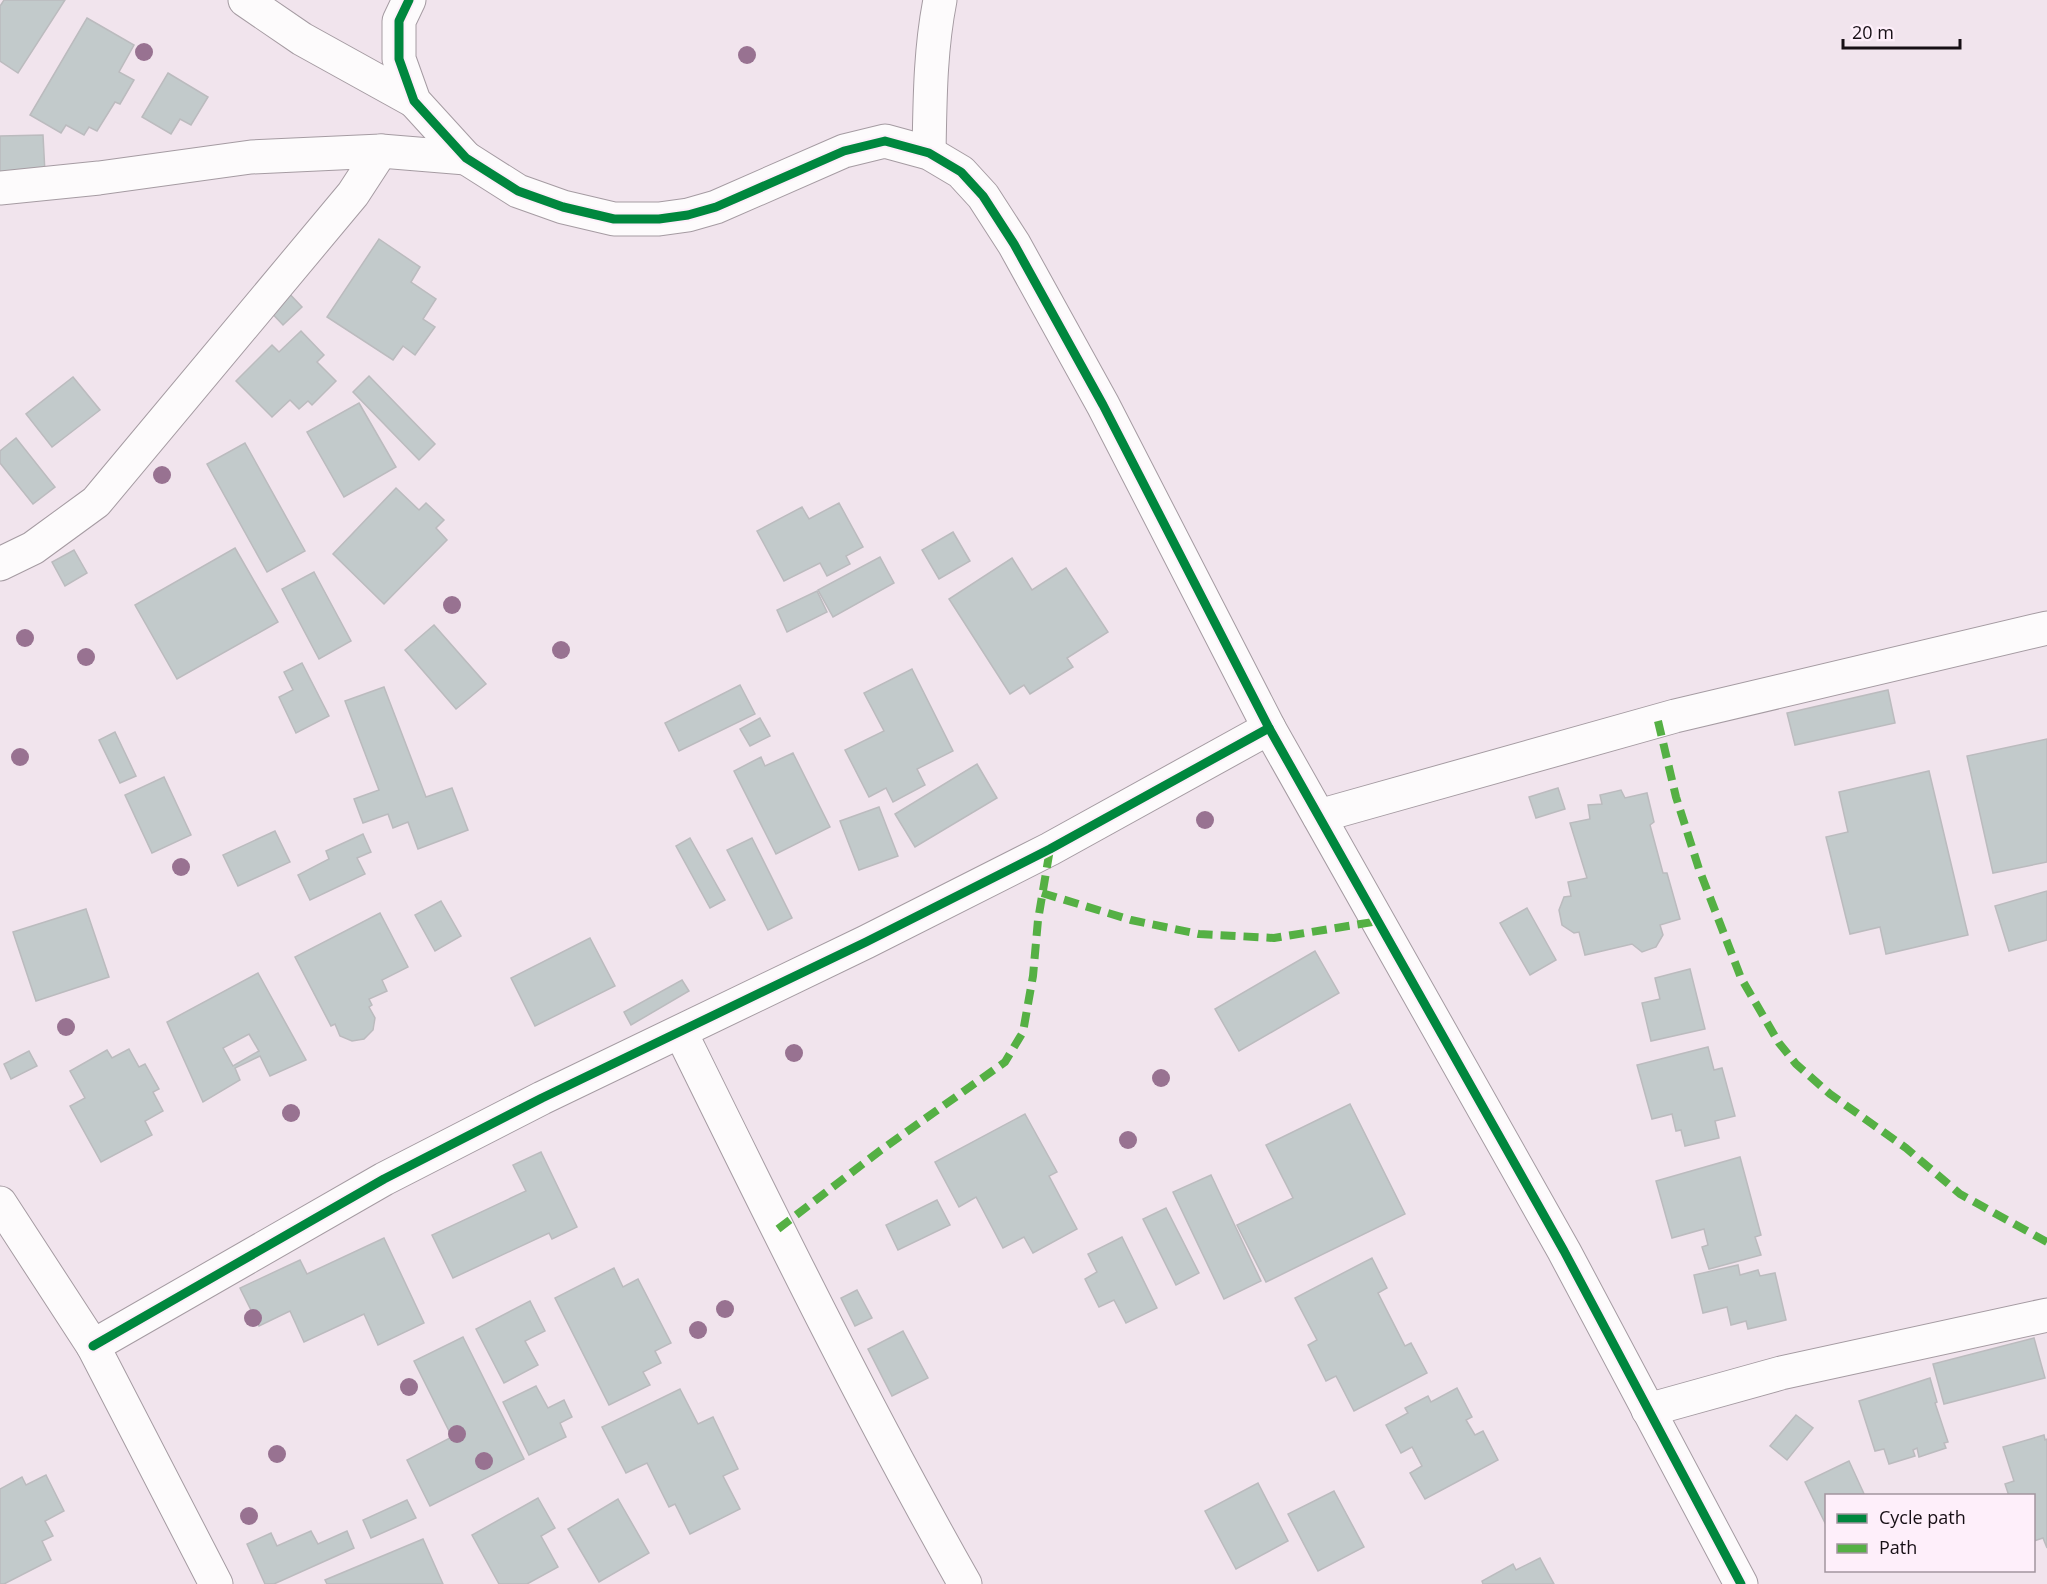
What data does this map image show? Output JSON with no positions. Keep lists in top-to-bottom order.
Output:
{
  "legend": ["Cycle path", "Path"],
  "scale_bar": "20 m"
}
